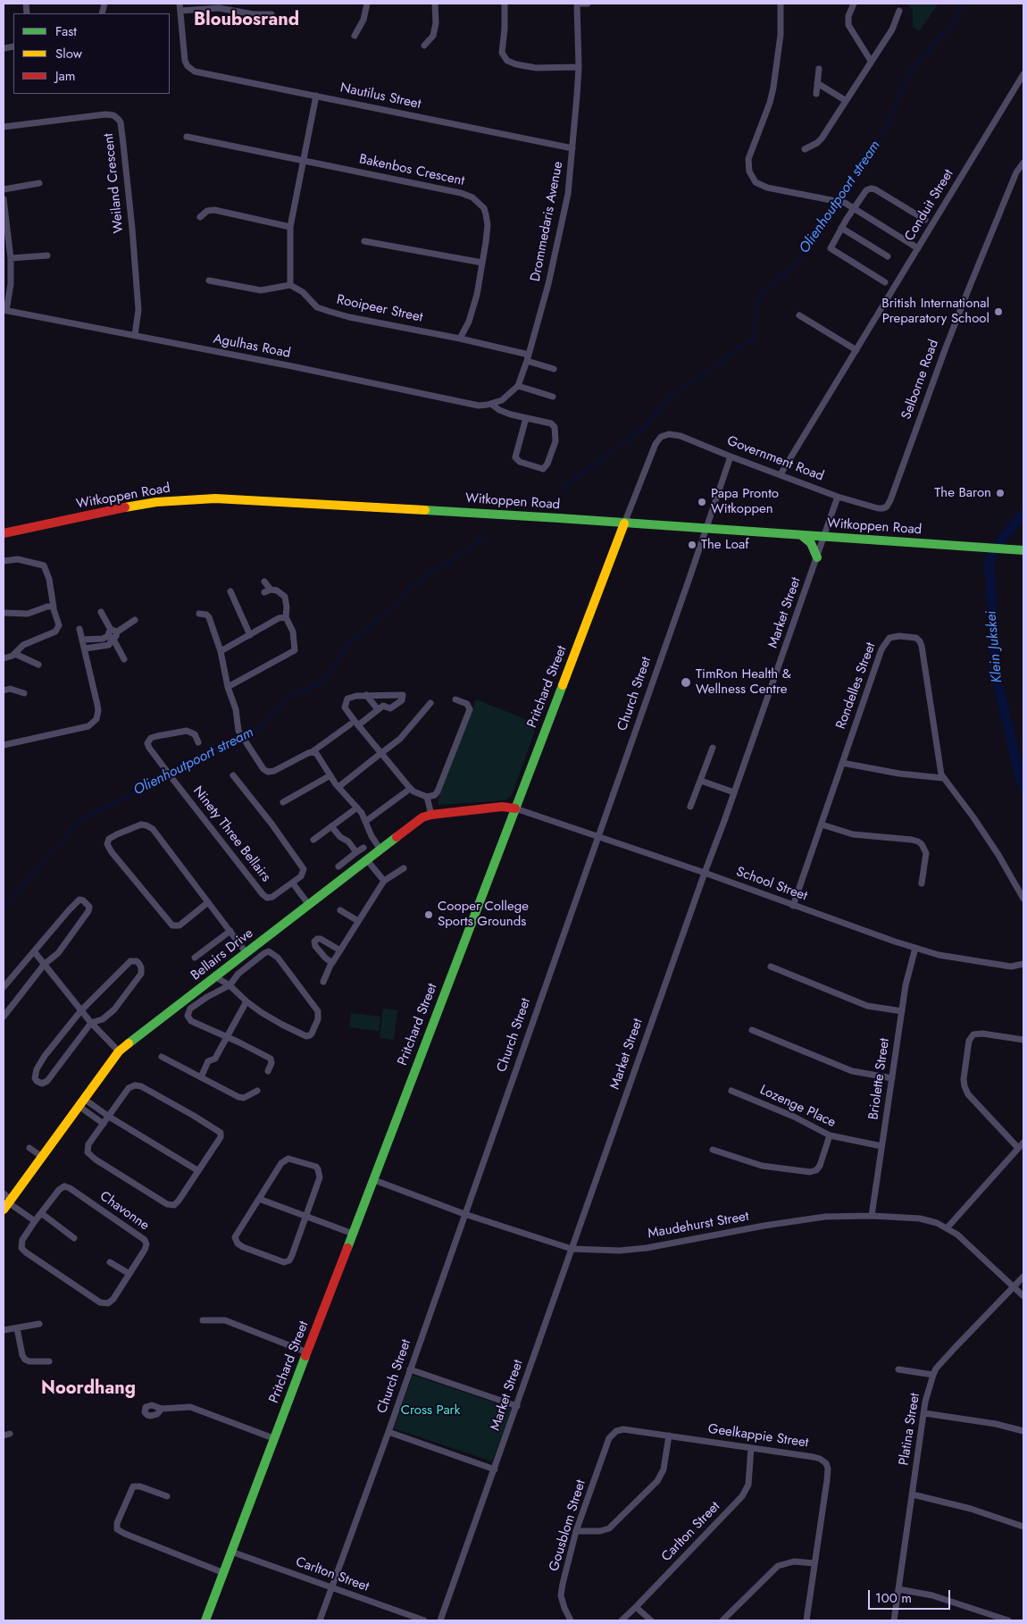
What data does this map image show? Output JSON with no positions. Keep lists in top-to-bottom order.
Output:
{
  "streets": {
    "street": [
      "Nautilus Street",
      "Bakenbos Crescent",
      "Weiland Crescent",
      "Conduit Street",
      "Drommedaris Avenue",
      "Rooipeer Street",
      "Agulhas Road",
      "Selborne Road",
      "Government Road",
      "Witkoppen Road",
      "Market Street",
      "Rondelles Street",
      "Pritchard Street",
      "Church Street",
      "Ninety Three Bellairs",
      "School Street",
      "Bellairs Drive",
      "Briolette Street",
      "Lozenge Place",
      "Chavonne",
      "Maudehurst Street",
      "Platina Street",
      "Geelkappie Street",
      "Gousblom Street",
      "Carlton Street"
    ]
  },
  "crossings": [
    ["Nautilus Street", "Drommedaris Avenue"],
    ["Bakenbos Crescent", "Rooipeer Street"],
    ["Weiland Crescent", "Agulhas Road"],
    ["Conduit Street", "Government Road"],
    ["Drommedaris Avenue", "Rooipeer Street"],
    ["Selborne Road", "Government Road"],
    ["Government Road", "Market Street"],
    ["Government Road", "Pritchard Street"],
    ["Government Road", "Church Street"],
    ["Witkoppen Road", "Market Street"],
    ["Witkoppen Road", "Pritchard Street"],
    ["Witkoppen Road", "Church Street"],
    ["Market Street", "School Street"],
    ["Market Street", "Maudehurst Street"],
    ["Rondelles Street", "School Street"],
    ["Pritchard Street", "School Street"],
    ["Pritchard Street", "Bellairs Drive"],
    ["Pritchard Street", "Maudehurst Street"],
    ["Pritchard Street", "Carlton Street"],
    ["Church Street", "School Street"],
    ["Church Street", "Maudehurst Street"],
    ["Church Street", "Carlton Street"],
    ["School Street", "Bellairs Drive"],
    ["School Street", "Briolette Street"],
    ["Briolette Street", "Lozenge Place"],
    ["Briolette Street", "Maudehurst Street"],
    ["Maudehurst Street", "Platina Street"],
    ["Geelkappie Street", "Gousblom Street"],
    ["Geelkappie Street", "Carlton Street"]
  ],
  "districts": ["Bloubosrand", "Noordhang"],
  "water": ["Olienhoutpoort stream", "Klein Jukskei"],
  "parks": ["Cross Park"],
  "places": [
    "British International Preparatory School",
    "The Baron",
    "Papa Pronto Witkoppen",
    "The Loaf",
    "TimRon Health & Wellness Centre",
    "Cooper College Sports Grounds"
  ],
  "legend": ["Fast", "Slow", "Jam"],
  "scale_bar": "100 m"
}
